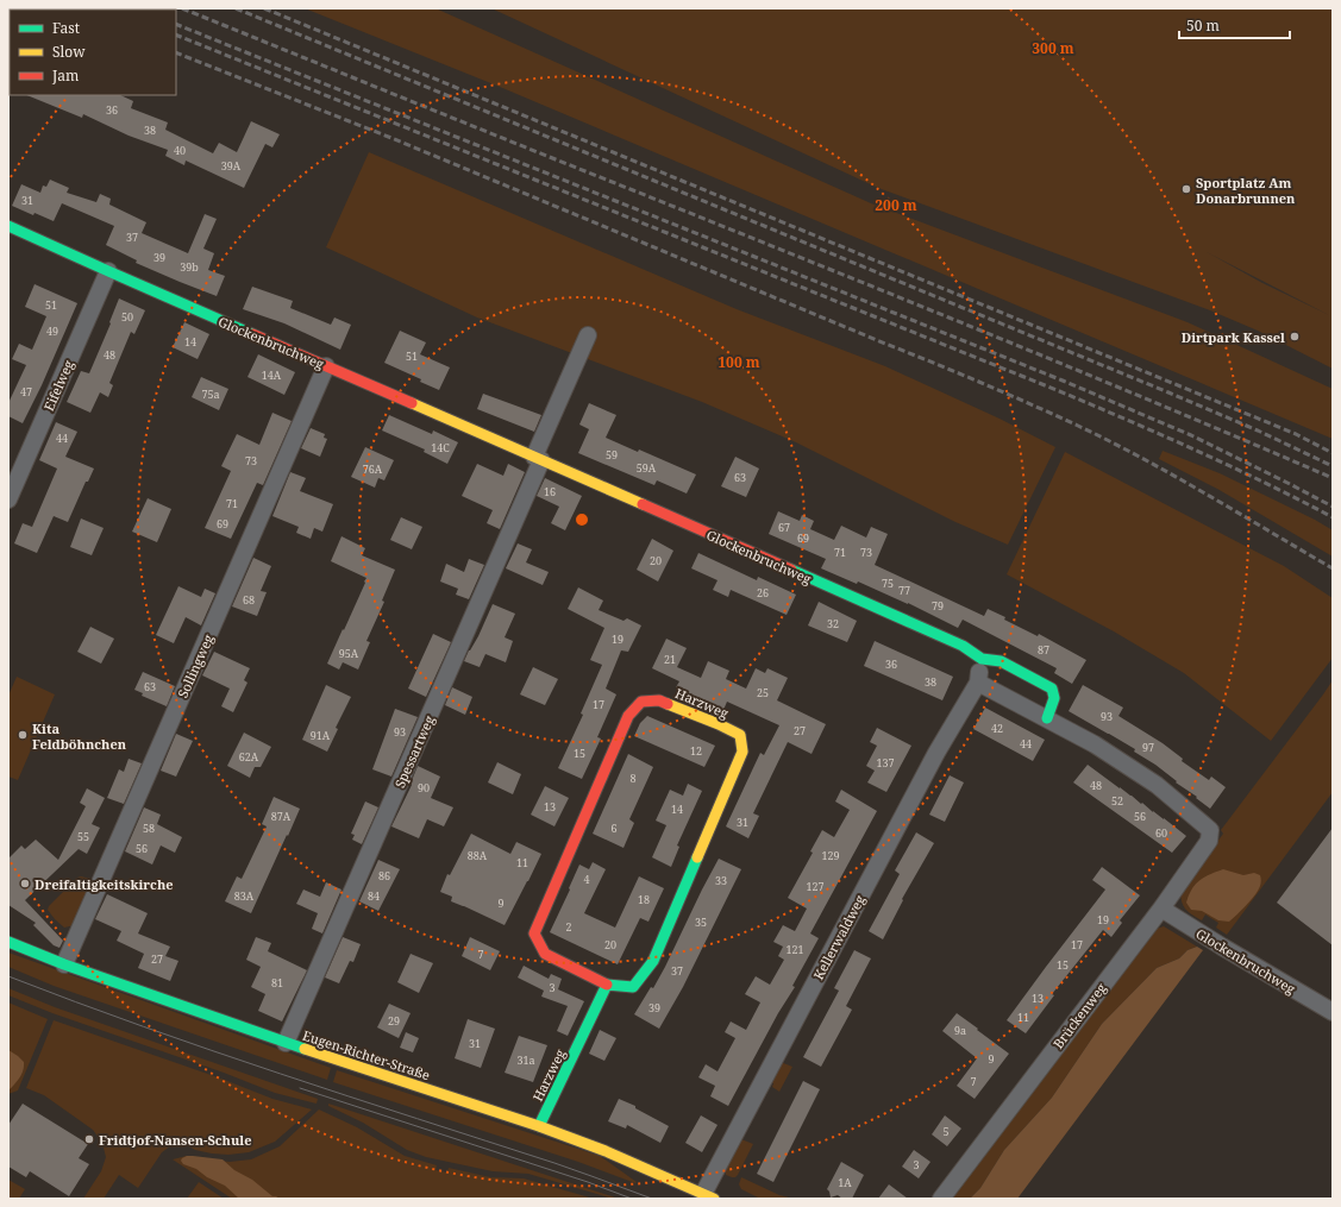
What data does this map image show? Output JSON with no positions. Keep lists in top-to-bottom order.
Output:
{
  "streets": {
    "street": [
      "Glockenbruchweg",
      "Eifelweg",
      "Sollingweg",
      "Harzweg",
      "Spessartweg",
      "Kellerwaldweg",
      "Brückenweg",
      "Eugen-Richter-Straße"
    ]
  },
  "crossings": [
    ["Glockenbruchweg", "Eifelweg"],
    ["Glockenbruchweg", "Sollingweg"],
    ["Glockenbruchweg", "Spessartweg"],
    ["Glockenbruchweg", "Brückenweg"],
    ["Sollingweg", "Eugen-Richter-Straße"],
    ["Harzweg", "Eugen-Richter-Straße"],
    ["Spessartweg", "Eugen-Richter-Straße"],
    ["Kellerwaldweg", "Eugen-Richter-Straße"]
  ],
  "places": [
    "Sportplatz Am Donarbrunnen",
    "Dirtpark Kassel",
    "Kita Feldböhnchen",
    "Dreifaltigkeitskirche",
    "Fridtjof-Nansen-Schule"
  ],
  "house_numbers": [
    "36",
    "38",
    "40",
    "39A",
    "31",
    "37",
    "39",
    "39b",
    "51",
    "50",
    "49",
    "14",
    "48",
    "51",
    "14A",
    "47",
    "75a",
    "44",
    "14C",
    "59",
    "73",
    "59A",
    "76A",
    "63",
    "16",
    "71",
    "69",
    "67",
    "69",
    "71",
    "73",
    "20",
    "75",
    "77",
    "26",
    "68",
    "79",
    "32",
    "19",
    "87",
    "95A",
    "21",
    "36",
    "38",
    "63",
    "25",
    "17",
    "93",
    "42",
    "27",
    "93",
    "91A",
    "44",
    "97",
    "12",
    "15",
    "62A",
    "137",
    "8",
    "48",
    "90",
    "52",
    "13",
    "14",
    "87A",
    "56",
    "31",
    "58",
    "6",
    "60",
    "55",
    "56",
    "88A",
    "129",
    "11",
    "86",
    "4",
    "33",
    "127",
    "83A",
    "84",
    "18",
    "9",
    "19",
    "35",
    "2",
    "20",
    "17",
    "121",
    "7",
    "27",
    "15",
    "37",
    "81",
    "3",
    "13",
    "39",
    "11",
    "29",
    "9a",
    "31",
    "9",
    "31a",
    "7",
    "5",
    "3",
    "1A"
  ],
  "legend": ["Fast", "Slow", "Jam"],
  "scale_bar": "50 m",
  "rings": ["300 m", "200 m", "100 m"]
}
